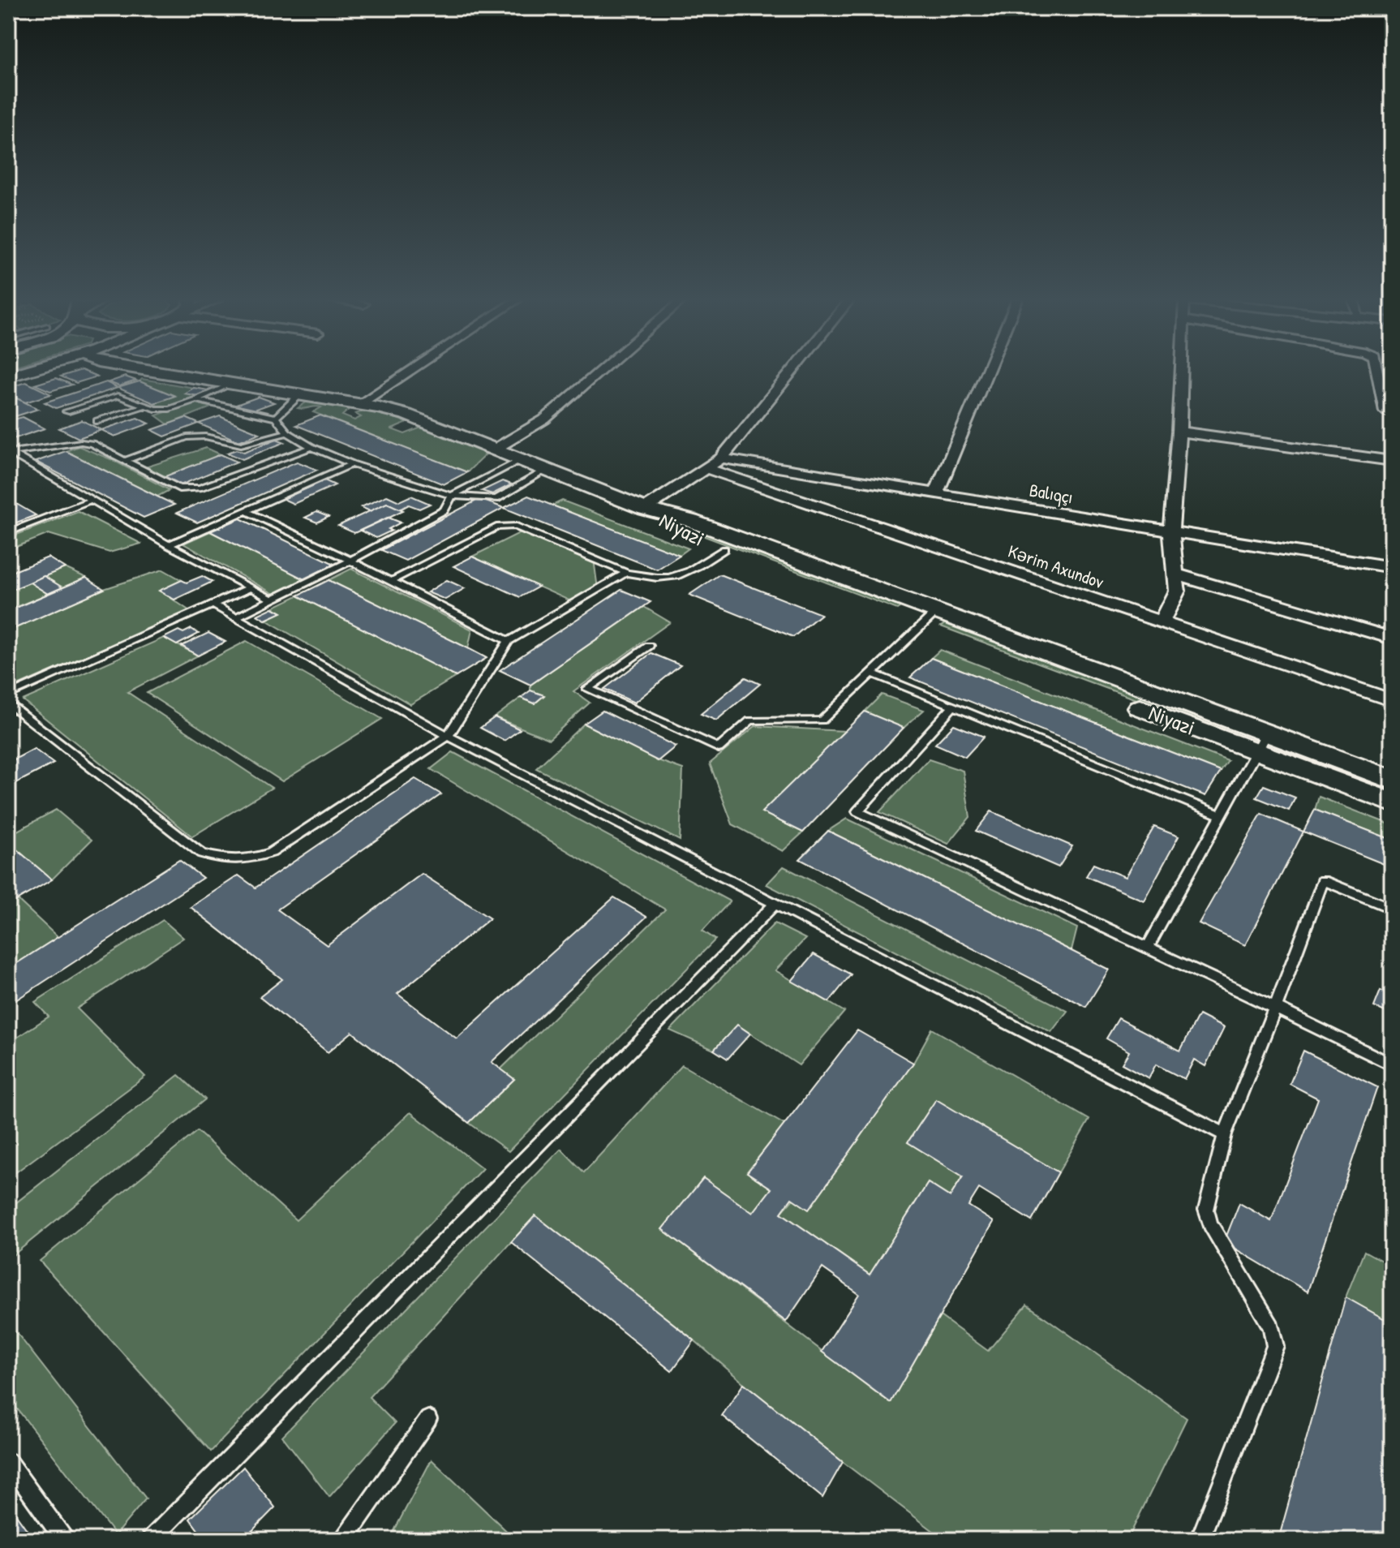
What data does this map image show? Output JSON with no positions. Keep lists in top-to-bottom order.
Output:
{
  "streets": {
    "main road": ["Niyazi"],
    "street": ["Balıqçı", "Kərim Axundov"]
  }
}
